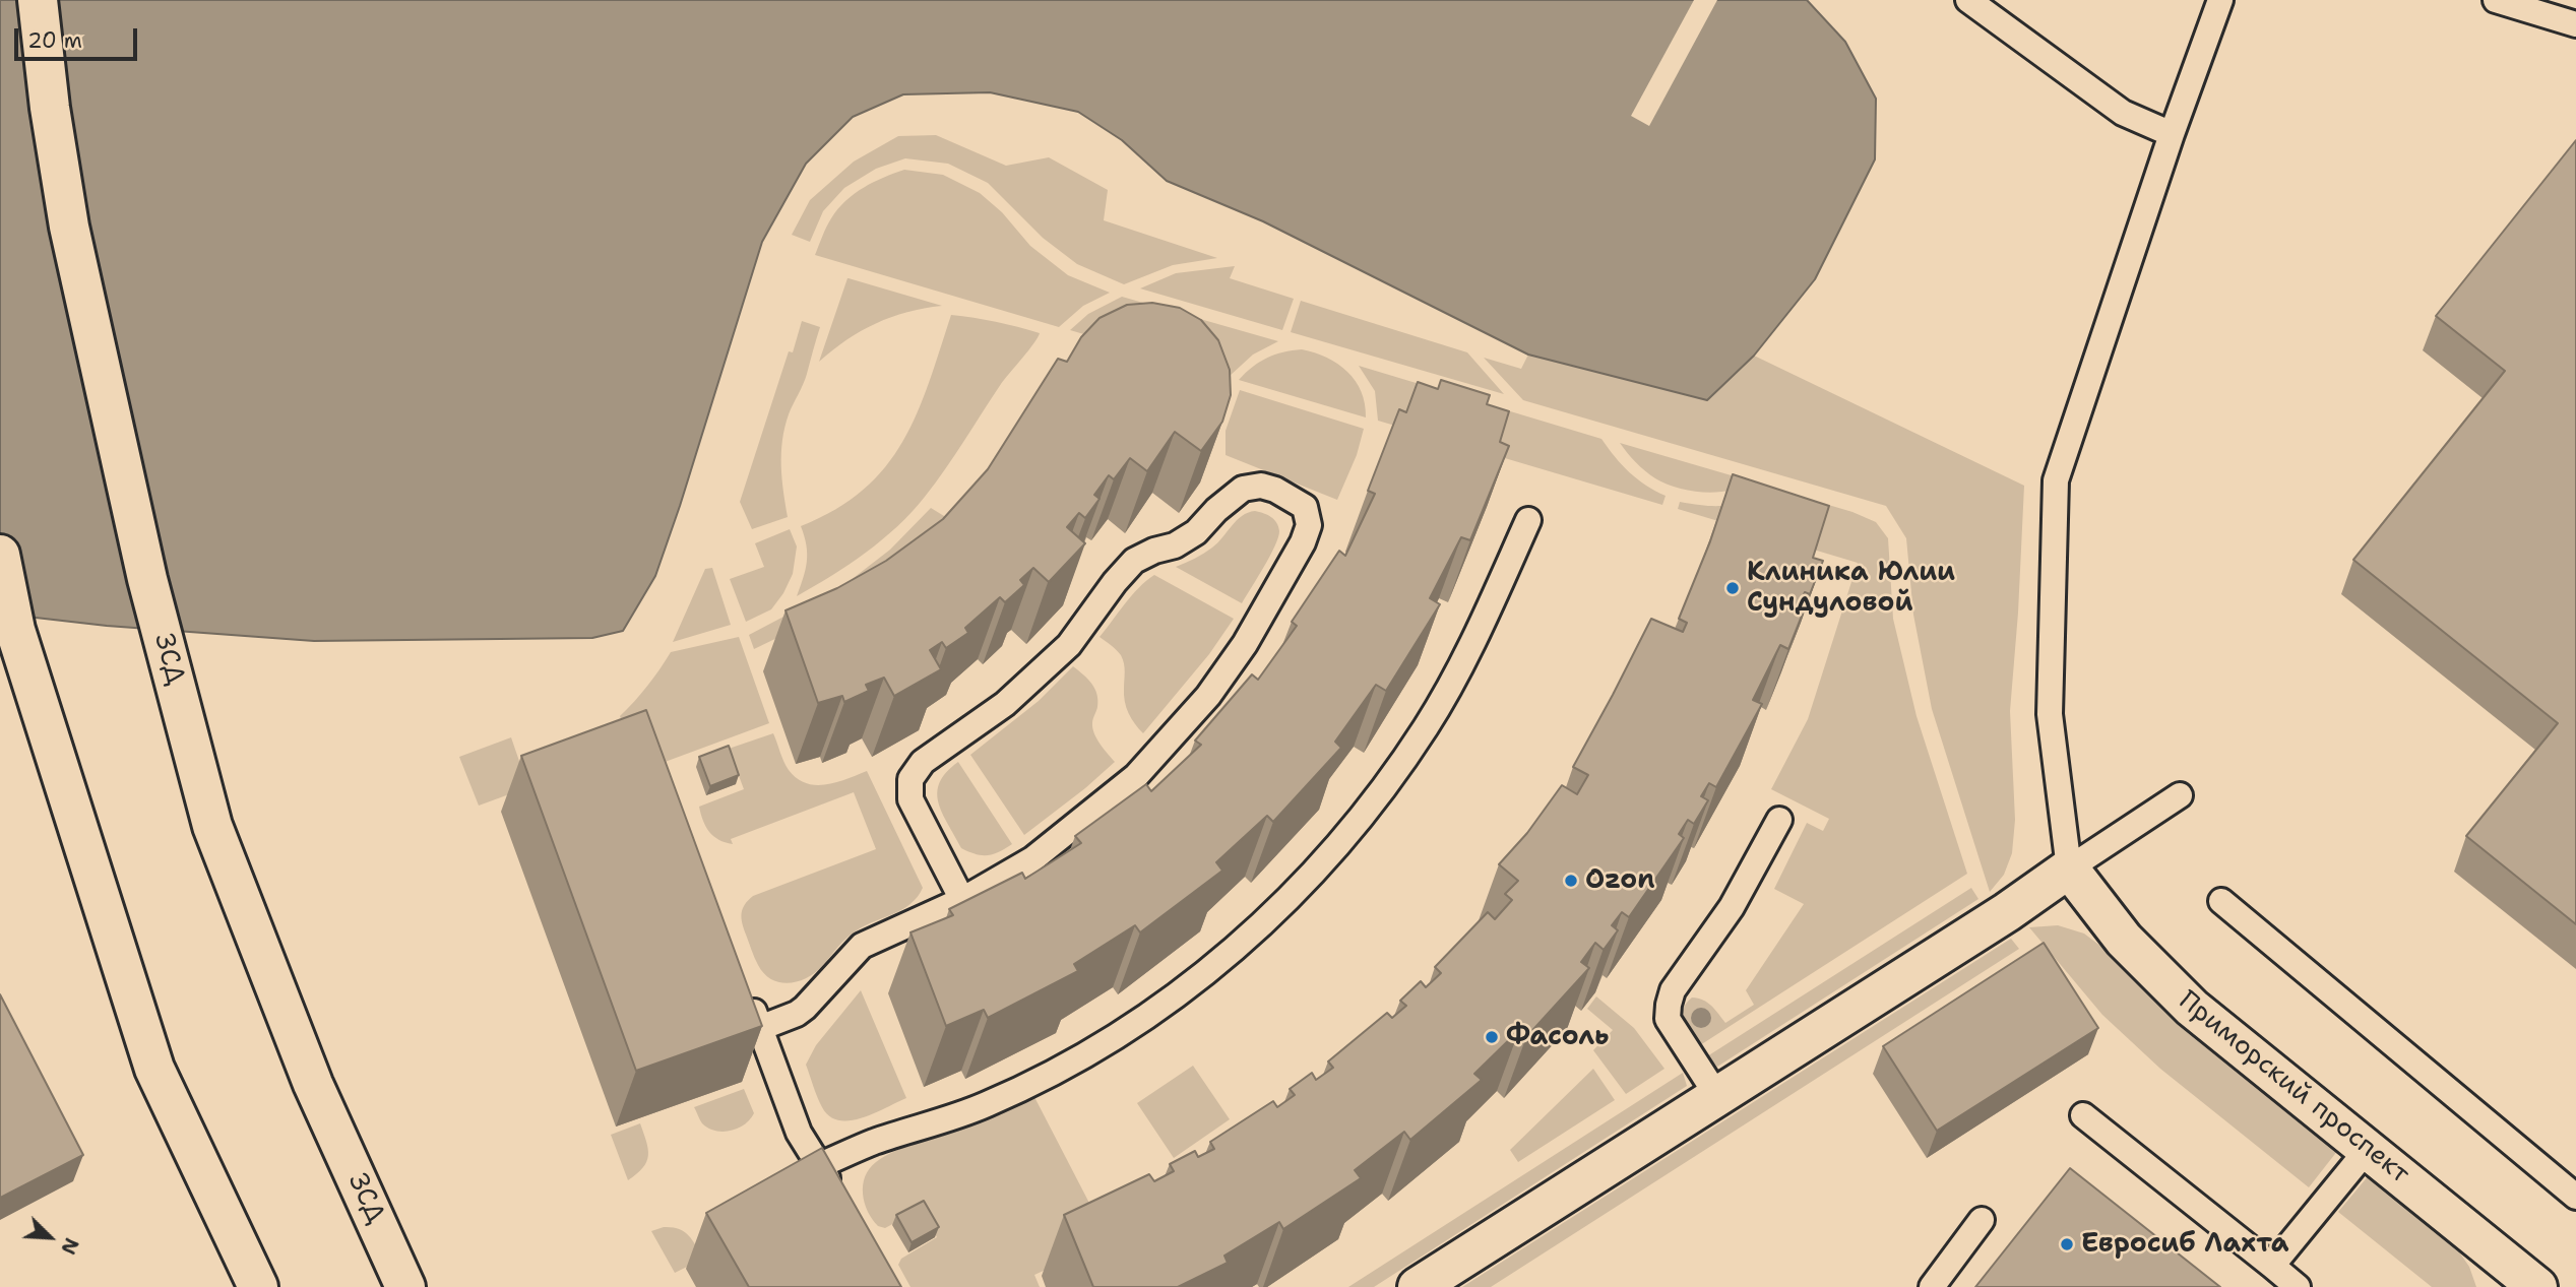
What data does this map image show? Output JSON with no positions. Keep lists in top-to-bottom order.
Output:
{
  "streets": {
    "main road": ["ЗСД", "Приморский проспект"]
  },
  "places": [
    "Клиника Юлии Сундуловой",
    "Ozon",
    "Фасоль",
    "Евросиб Лахта"
  ],
  "scale_bar": "20 m",
  "north": "bottom right"
}
